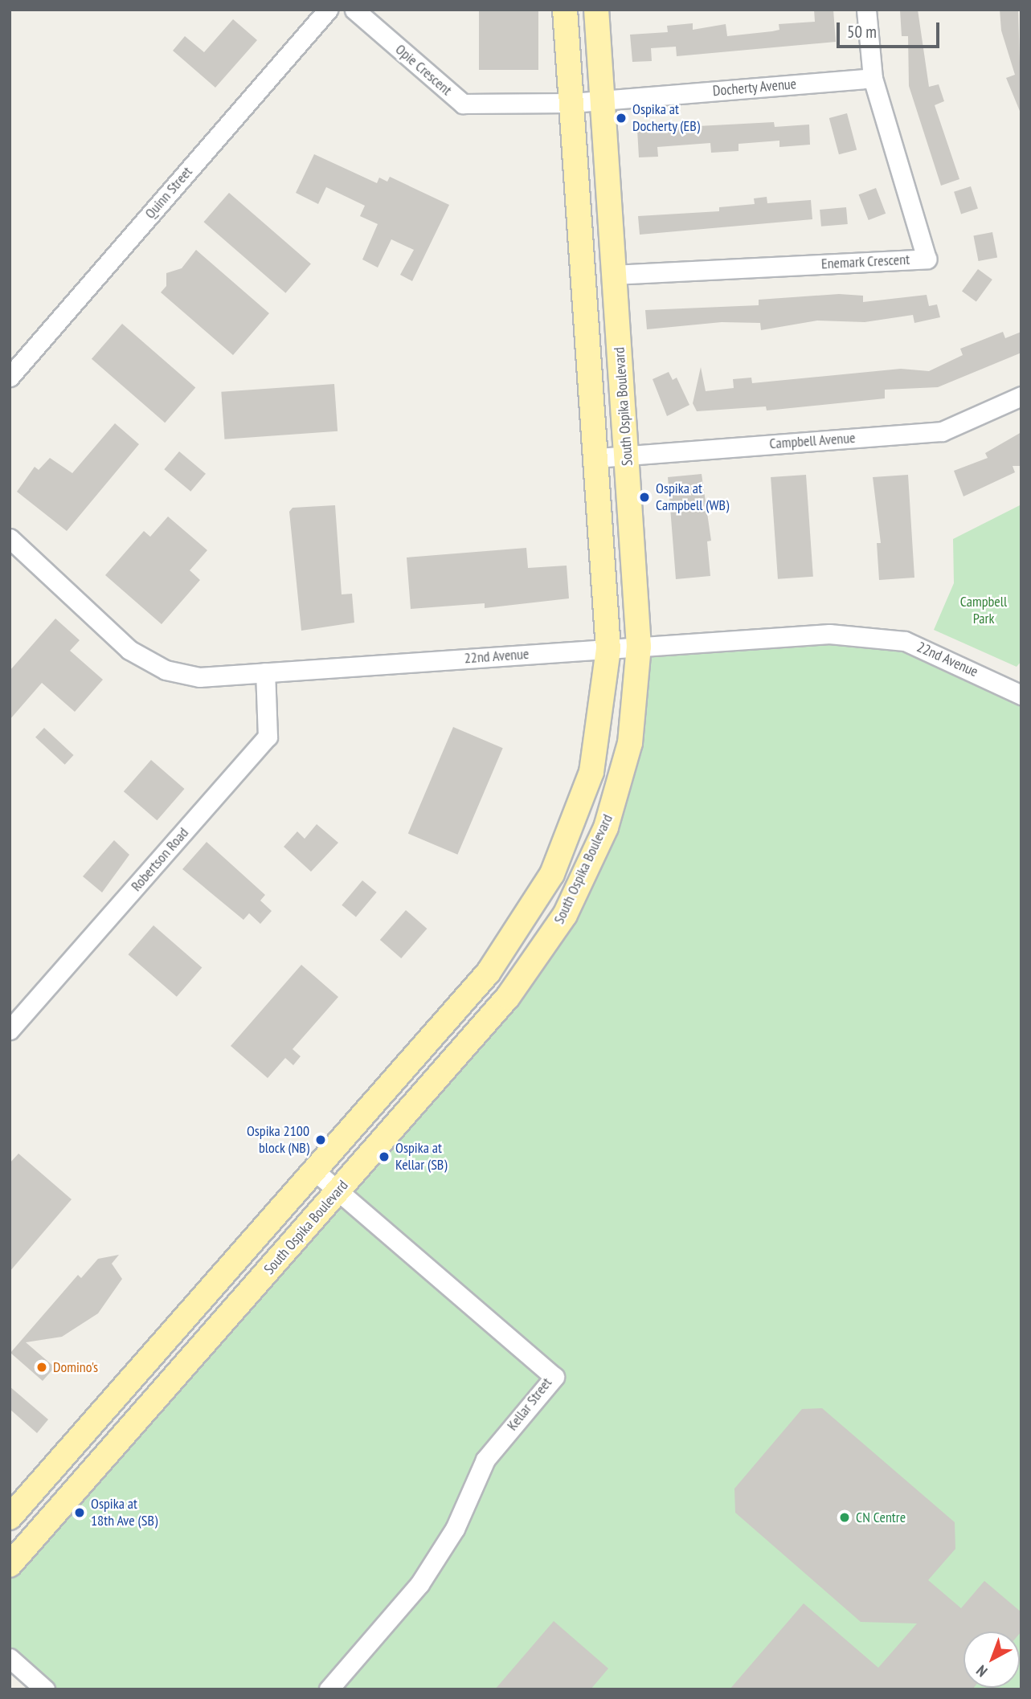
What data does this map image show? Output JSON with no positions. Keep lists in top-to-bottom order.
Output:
{
  "streets": {
    "main road": ["South Ospika Boulevard"],
    "street": [
      "Opie Crescent",
      "Docherty Avenue",
      "Quinn Street",
      "Enemark Crescent",
      "Campbell Avenue",
      "22nd Avenue",
      "Robertson Road",
      "Kellar Street"
    ]
  },
  "crossings": [
    ["Opie Crescent", "Docherty Avenue"],
    ["Opie Crescent", "South Ospika Boulevard"],
    ["Docherty Avenue", "Enemark Crescent"],
    ["Docherty Avenue", "South Ospika Boulevard"],
    ["Enemark Crescent", "South Ospika Boulevard"],
    ["South Ospika Boulevard", "Campbell Avenue"],
    ["South Ospika Boulevard", "22nd Avenue"],
    ["South Ospika Boulevard", "Kellar Street"],
    ["22nd Avenue", "Robertson Road"]
  ],
  "parks": ["Campbell Park"],
  "places": [
    "Ospika at Docherty (EB)",
    "Ospika at Campbell (WB)",
    "Ospika 2100 block (NB)",
    "Ospika at Kellar (SB)",
    "Domino's",
    "Ospika at 18th Ave (SB)",
    "CN Centre"
  ],
  "scale_bar": "50 m",
  "north": "bottom left"
}
